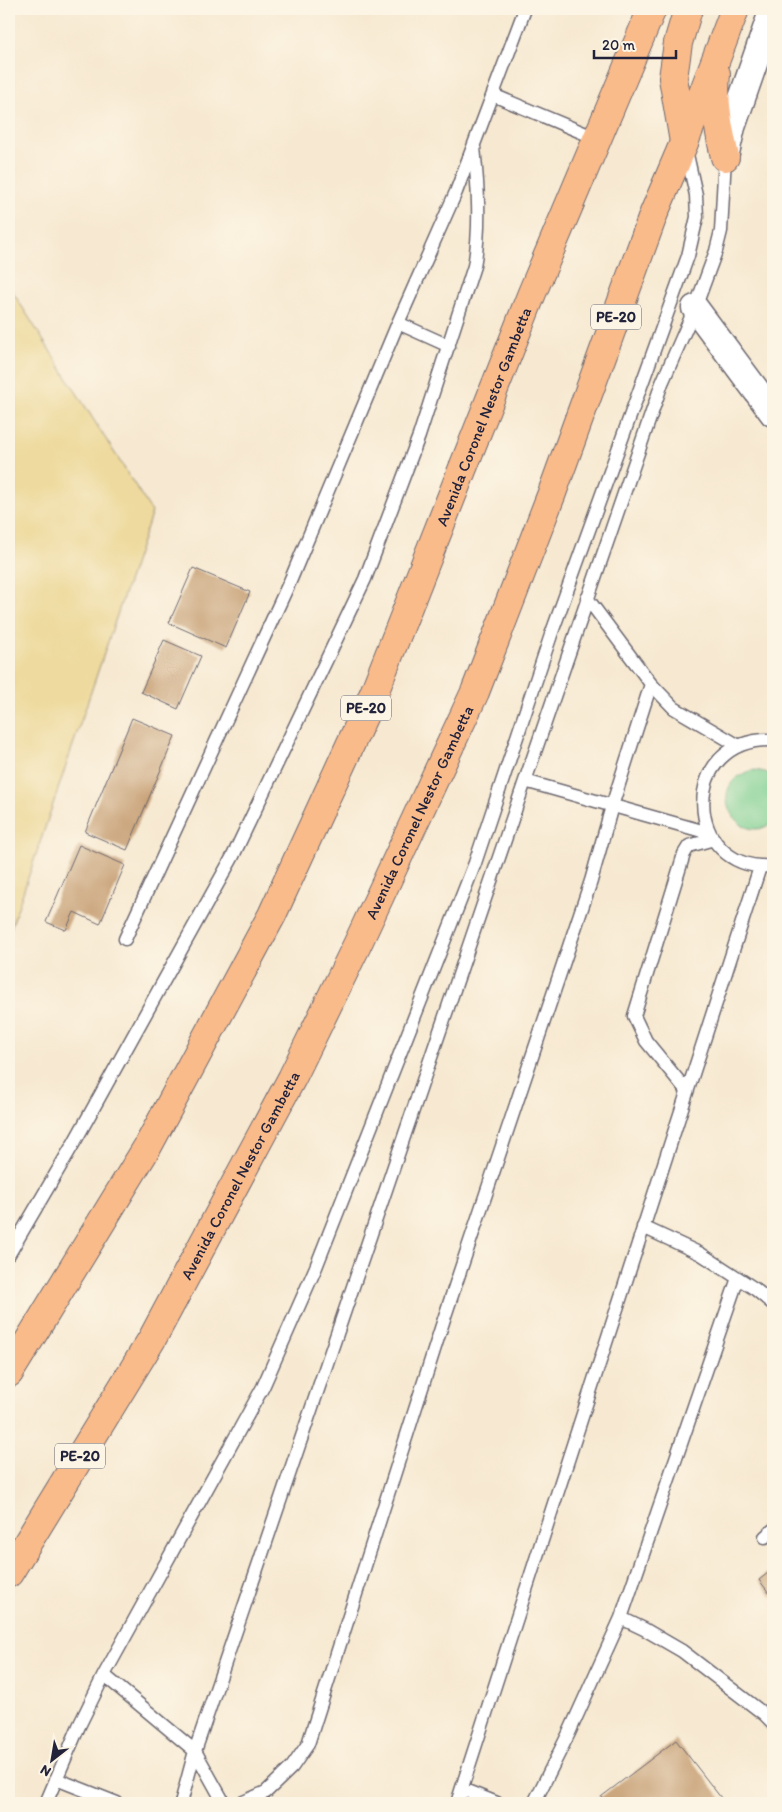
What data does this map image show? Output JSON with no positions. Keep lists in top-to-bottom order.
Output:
{
  "streets": {
    "highway": ["PE-20", "Avenida Coronel Nestor Gambetta"]
  },
  "scale_bar": "20 m",
  "north": "bottom left"
}
